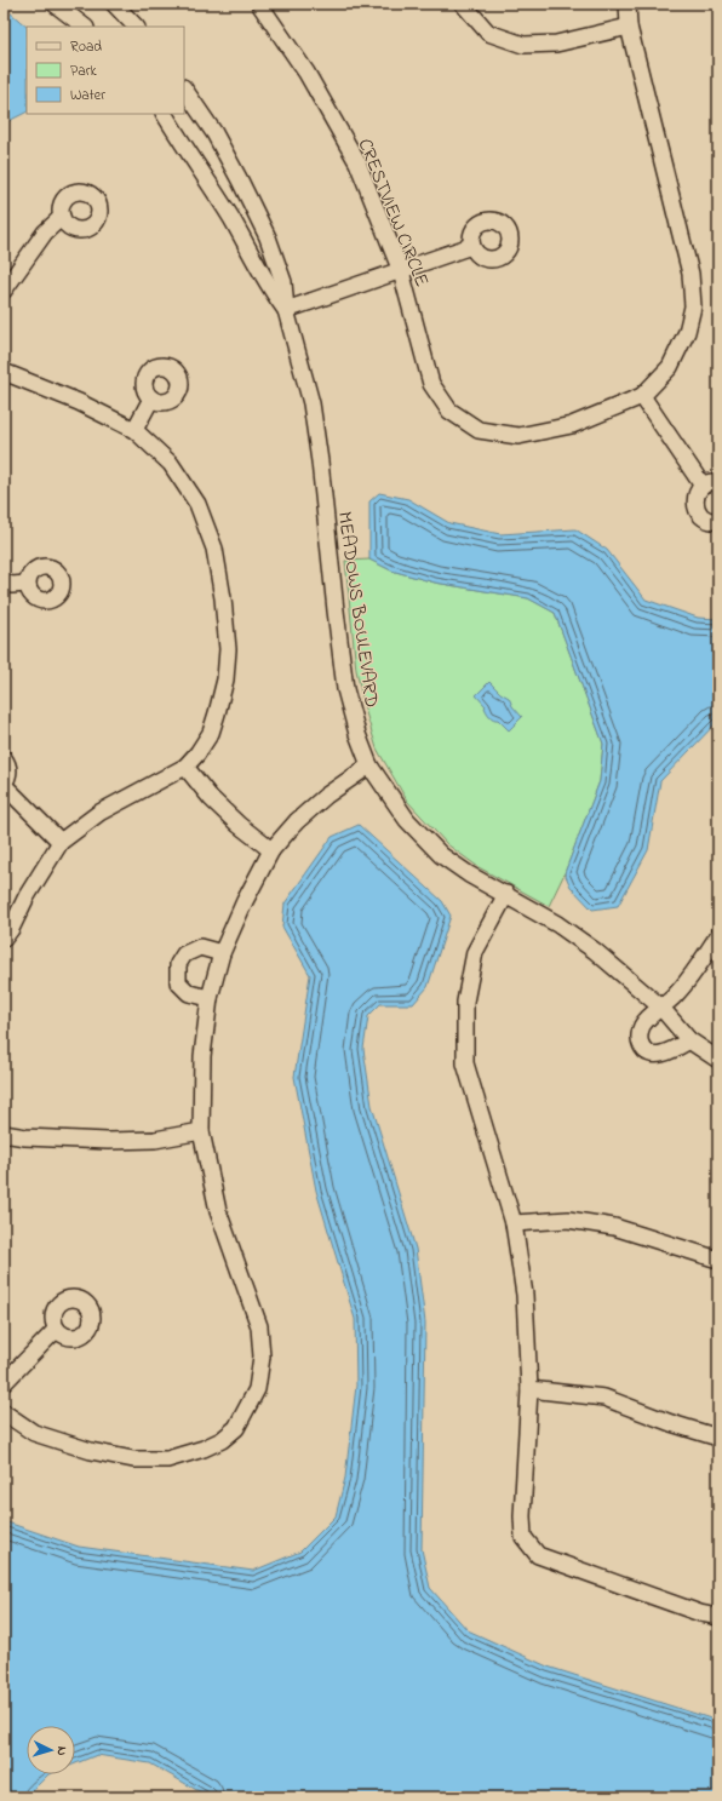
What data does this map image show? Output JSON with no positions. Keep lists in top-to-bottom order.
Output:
{
  "streets": {
    "street": ["CRESTVIEW CIRCLE", "MEADOWS BOULEVARD"]
  },
  "legend": ["Road", "Park", "Water"],
  "north": "right"
}
